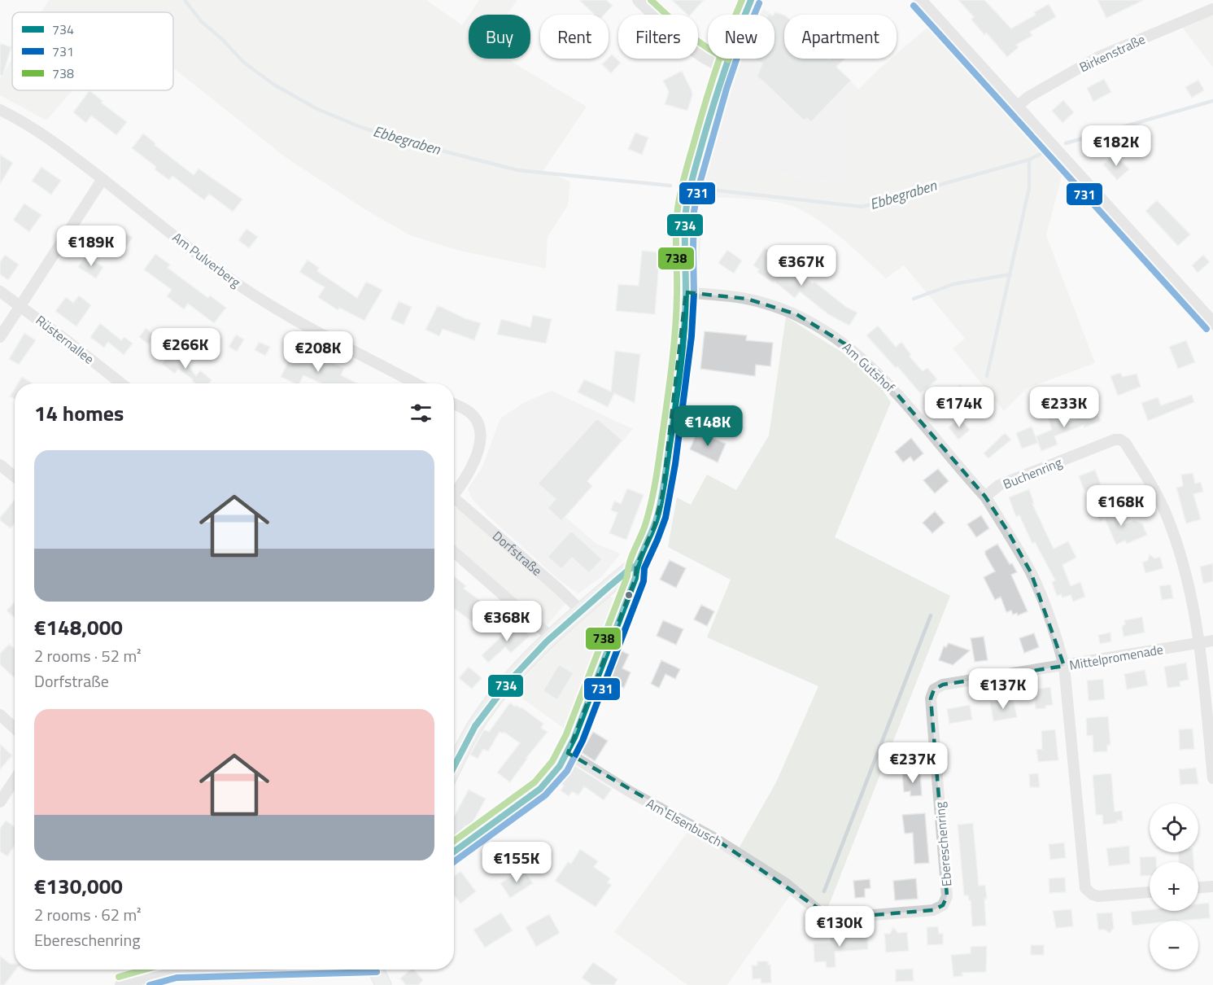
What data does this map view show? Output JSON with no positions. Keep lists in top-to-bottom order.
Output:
{
  "streets": {
    "street": [
      "Birkenstraße",
      "Am Pulverberg",
      "Rüsternallee",
      "Am Gutshof",
      "Buchenring",
      "Dorfstraße",
      "Mittelpromenade",
      "Am Elsenbusch",
      "Ebereschenring"
    ]
  },
  "crossings": [
    ["Am Gutshof", "Buchenring"],
    ["Buchenring", "Mittelpromenade"],
    ["Mittelpromenade", "Ebereschenring"],
    ["Am Elsenbusch", "Ebereschenring"]
  ],
  "water": ["Ebbegraben"],
  "lines": ["transit line 734", "transit line 738", "transit line 731"],
  "legend": ["734", "731", "738"],
  "page": {
    "chip": [
      "Buy",
      "Rent",
      "Filters",
      "New",
      "Apartment"
    ],
    "price": [
      "€182K",
      "€189K",
      "€367K",
      "€266K",
      "€208K",
      "€174K",
      "€233K",
      "€148K",
      "€168K",
      "€368K",
      "€137K",
      "€237K",
      "€155K",
      "€130K"
    ],
    "heading": "14 homes",
    "list": [
      {
        "name": "€148,000",
        "note": "2 rooms · 52 m² · Dorfstraße"
      },
      {
        "name": "€130,000",
        "note": "2 rooms · 62 m² · Ebereschenring"
      }
    ],
    "map_buttons": ["+", "−"]
  }
}
